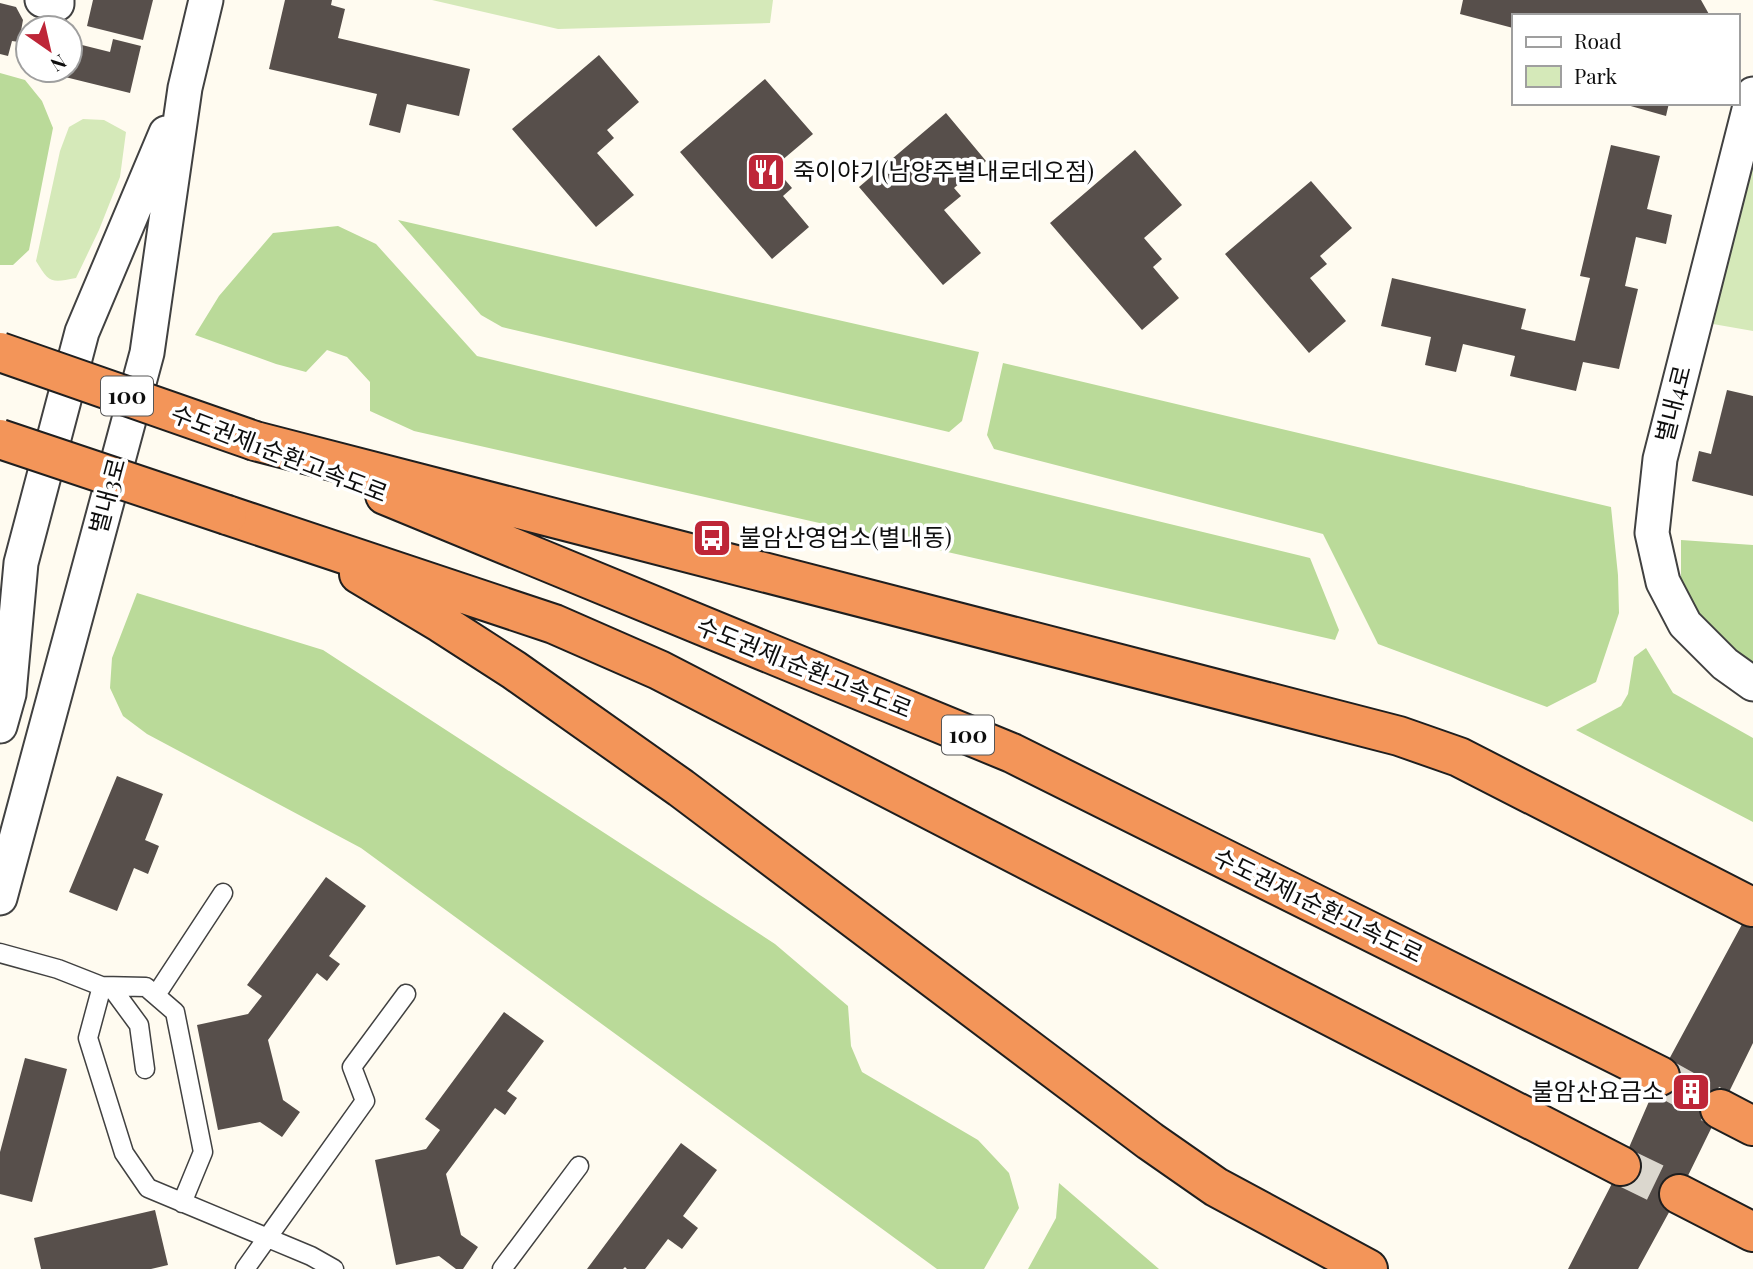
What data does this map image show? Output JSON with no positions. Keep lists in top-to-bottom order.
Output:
{
  "streets": {
    "highway": ["100", "수도권제1순환고속도로"],
    "street": ["별내4로", "별내3로"]
  },
  "places": {
    "restaurant": ["죽이야기(남양주별내로데오점)"],
    "bus stop": ["불암산영업소(별내동)"],
    "building": ["불암산요금소"]
  },
  "legend": ["Road", "Park"],
  "north": "bottom right"
}
